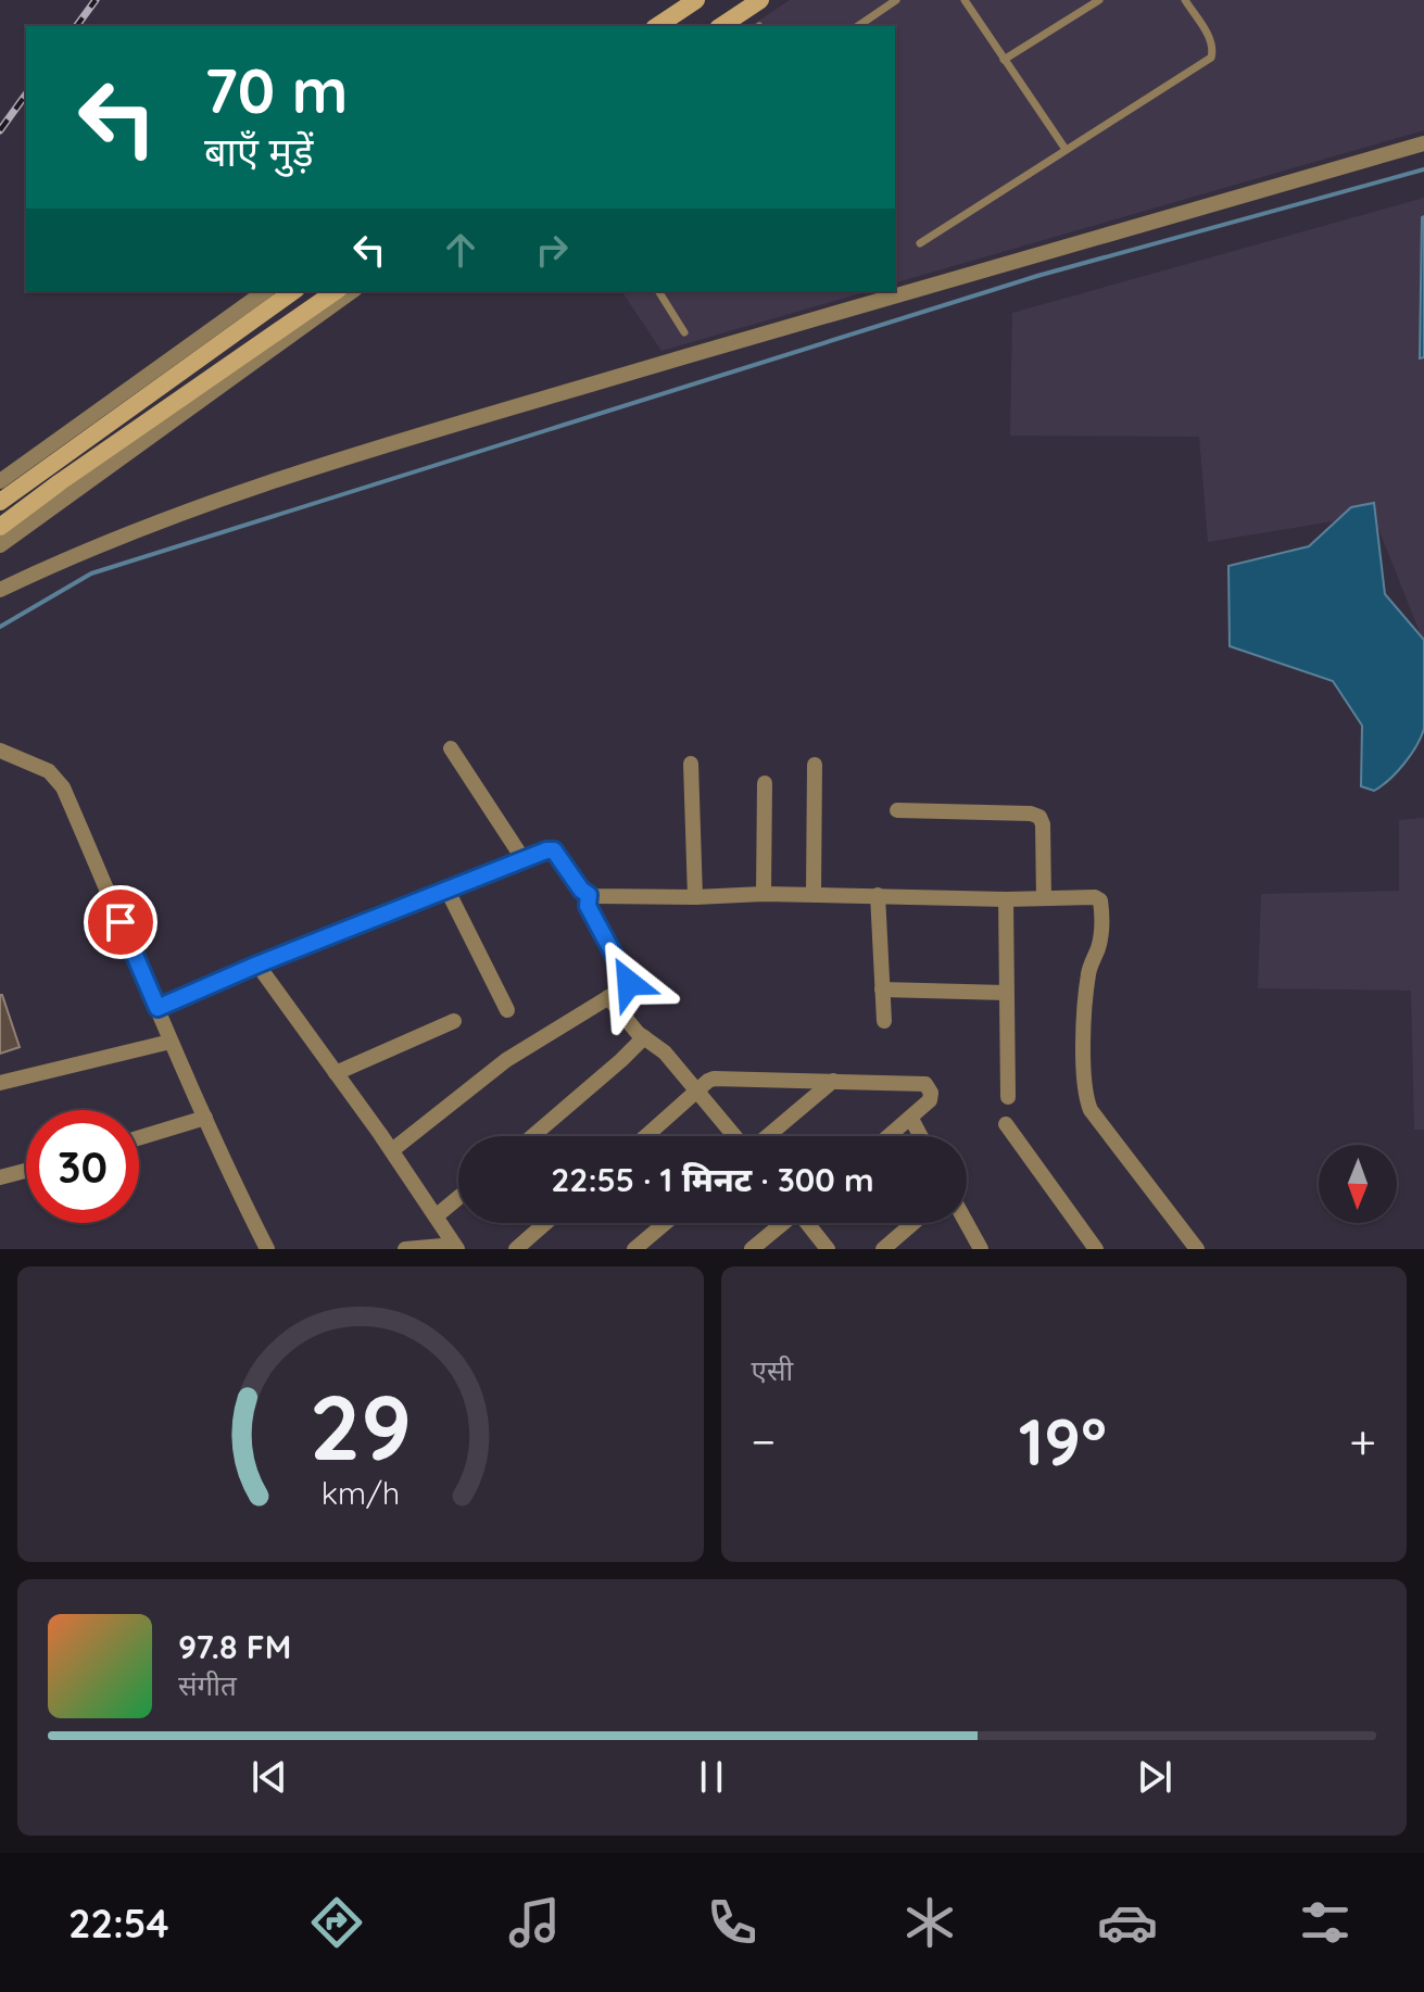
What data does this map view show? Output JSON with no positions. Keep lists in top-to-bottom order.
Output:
{
  "north": "bottom",
  "page": {
    "turn": ["70 m", "बाएँ मुड़ें"],
    "limit": "30",
    "trip": "22:55 · 1 मिनट · 300 m",
    "tile": "एसी",
    "heat": ["−", "19°", "+"],
    "song": ["97.8 FM", "संगीत"],
    "tabs": "22:54",
    "gauge": ["29", "km/h"]
  }
}
